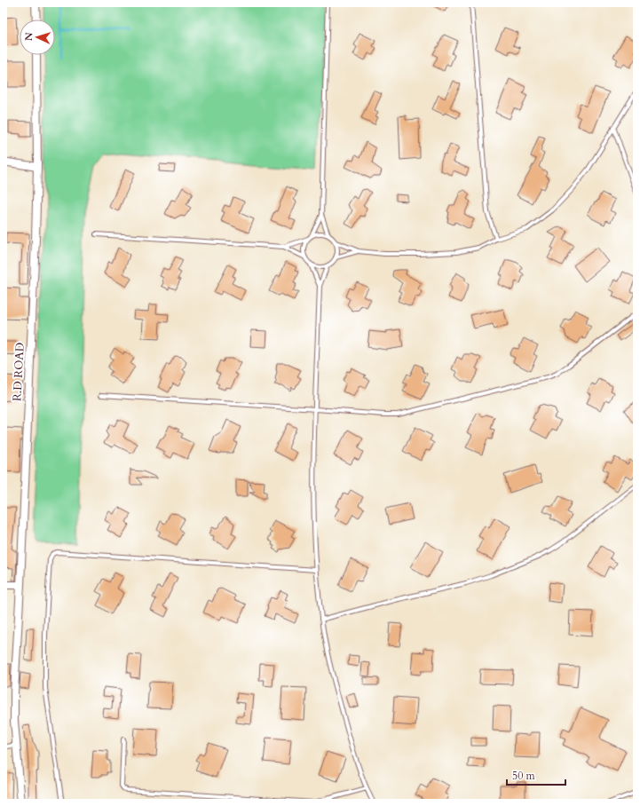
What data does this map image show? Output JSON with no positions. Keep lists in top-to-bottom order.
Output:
{
  "streets": {
    "street": ["R.D ROAD"]
  },
  "scale_bar": "50 m",
  "north": "left"
}
